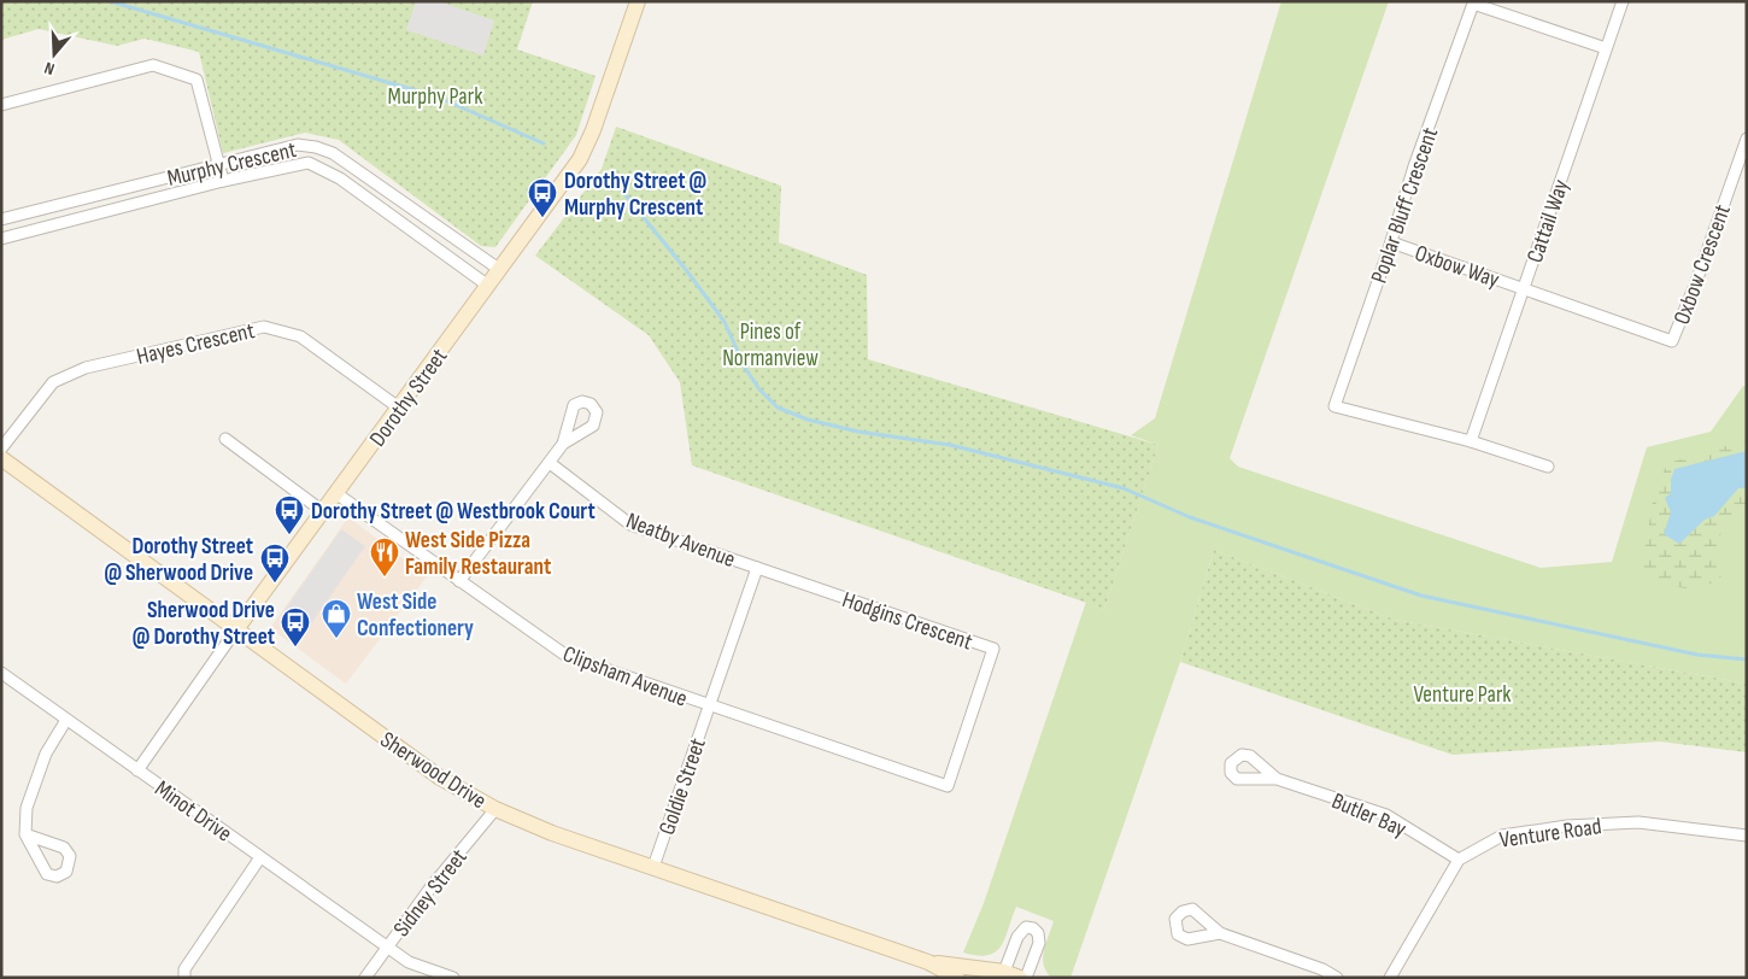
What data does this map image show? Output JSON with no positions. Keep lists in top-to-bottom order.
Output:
{
  "streets": {
    "street": [
      "Murphy Crescent",
      "Poplar Bluff Crescent",
      "Cattail Way",
      "Oxbow Crescent",
      "Oxbow Way",
      "Hayes Crescent",
      "Dorothy Street",
      "Neatby Avenue",
      "Hodgins Crescent",
      "Clipsham Avenue",
      "Sherwood Drive",
      "Goldie Street",
      "Minot Drive",
      "Butler Bay",
      "Venture Road",
      "Sidney Street"
    ]
  },
  "crossings": [
    ["Murphy Crescent", "Dorothy Street"],
    ["Poplar Bluff Crescent", "Cattail Way"],
    ["Poplar Bluff Crescent", "Oxbow Way"],
    ["Cattail Way", "Oxbow Crescent"],
    ["Cattail Way", "Oxbow Way"],
    ["Oxbow Crescent", "Oxbow Way"],
    ["Hayes Crescent", "Dorothy Street"],
    ["Dorothy Street", "Clipsham Avenue"],
    ["Dorothy Street", "Sherwood Drive"],
    ["Dorothy Street", "Minot Drive"],
    ["Neatby Avenue", "Hodgins Crescent"],
    ["Neatby Avenue", "Goldie Street"],
    ["Hodgins Crescent", "Clipsham Avenue"],
    ["Hodgins Crescent", "Goldie Street"],
    ["Clipsham Avenue", "Goldie Street"],
    ["Sherwood Drive", "Goldie Street"],
    ["Sherwood Drive", "Sidney Street"],
    ["Minot Drive", "Sidney Street"],
    ["Butler Bay", "Venture Road"]
  ],
  "parks": ["Murphy Park", "Pines of Normanview", "Venture Park"],
  "places": {
    "bus stop": [
      "Dorothy Street @ Murphy Crescent",
      "Dorothy Street @ Westbrook Court",
      "Dorothy Street @ Sherwood Drive",
      "Sherwood Drive @ Dorothy Street"
    ],
    "restaurant": ["West Side Pizza Family Restaurant"],
    "shop": ["West Side Confectionery"]
  },
  "north": "bottom"
}
